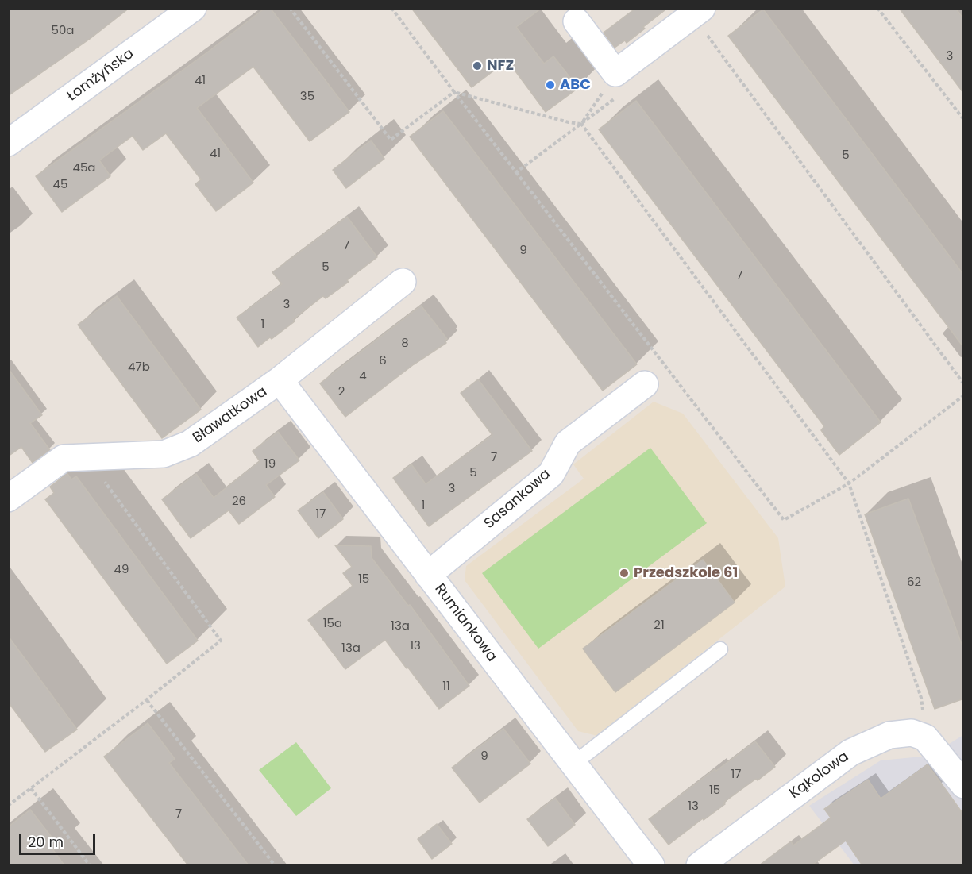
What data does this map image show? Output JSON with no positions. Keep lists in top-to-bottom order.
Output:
{
  "streets": {
    "street": [
      "Łomżyńska",
      "Bławatkowa",
      "Sasankowa",
      "Rumiankowa",
      "Kąkolowa"
    ]
  },
  "crossings": [
    ["Bławatkowa", "Rumiankowa"],
    ["Sasankowa", "Rumiankowa"]
  ],
  "places": ["NFZ", "ABC", "Przedszkole 61"],
  "house_numbers": [
    "50a",
    "3",
    "41",
    "35",
    "41",
    "5",
    "45a",
    "45",
    "7",
    "9",
    "5",
    "7",
    "3",
    "1",
    "8",
    "6",
    "47b",
    "4",
    "2",
    "7",
    "19",
    "5",
    "3",
    "26",
    "1",
    "17",
    "49",
    "15",
    "62",
    "15a",
    "21",
    "13a",
    "13",
    "13a",
    "11",
    "9",
    "17",
    "15",
    "13",
    "7"
  ],
  "scale_bar": "20 m"
}
